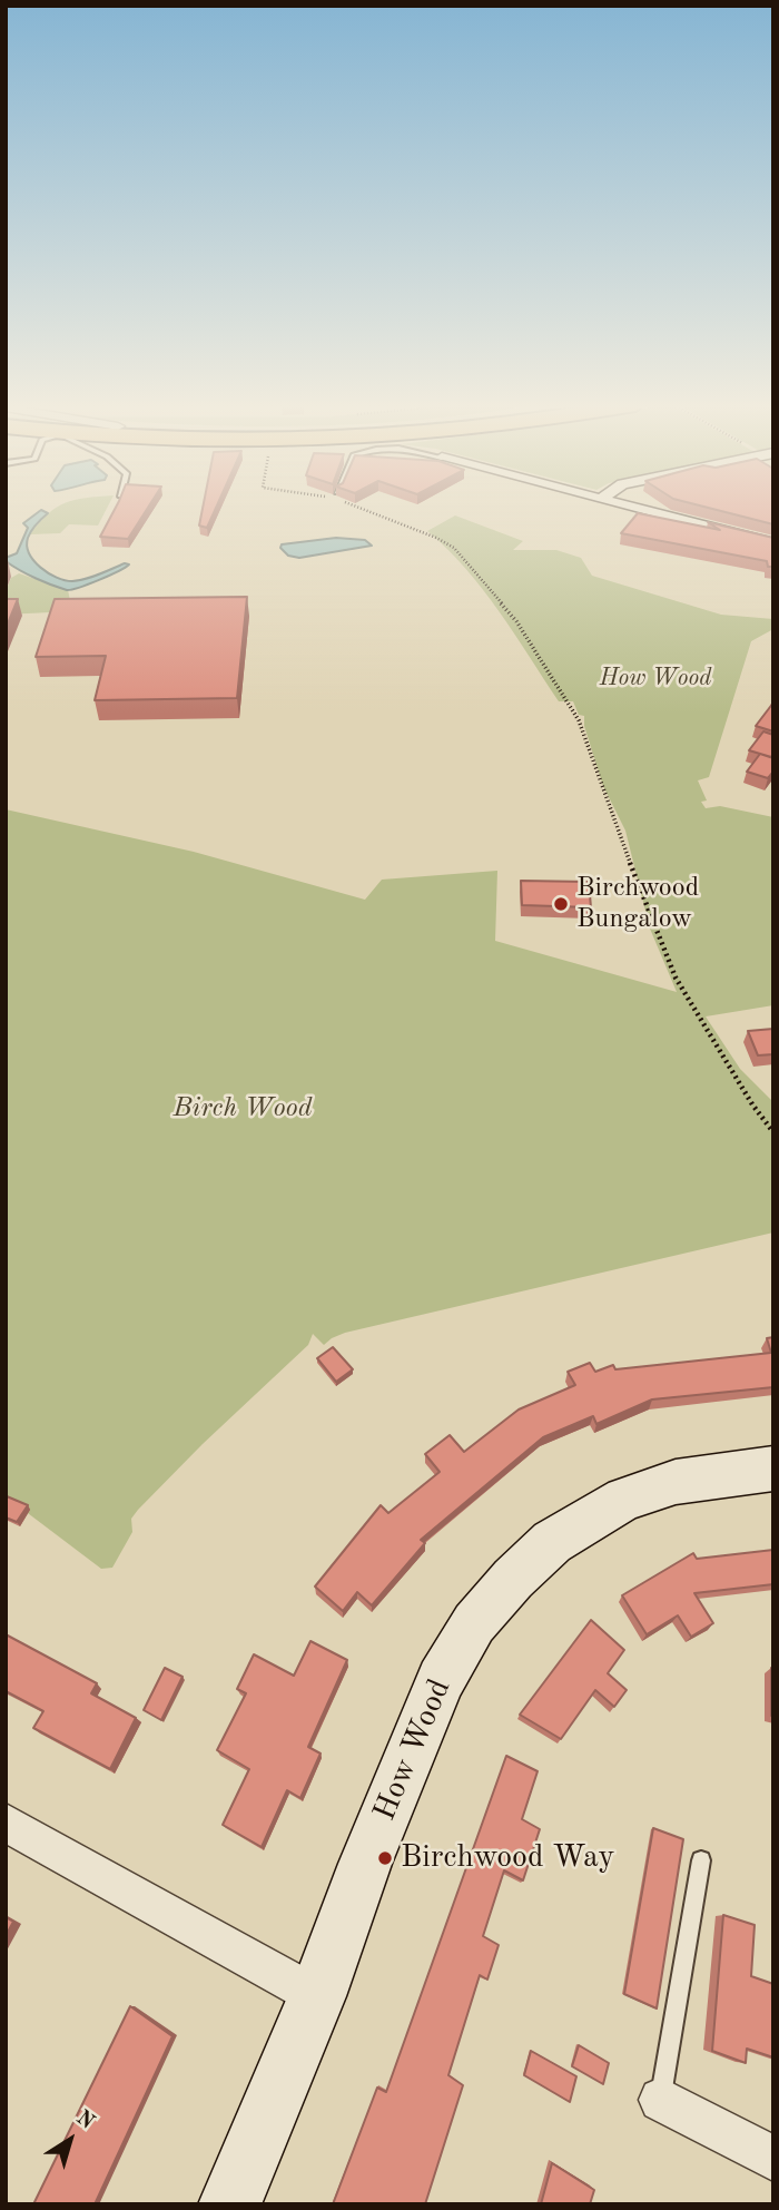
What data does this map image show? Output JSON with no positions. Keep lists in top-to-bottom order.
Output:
{
  "streets": {
    "street": ["How Wood"]
  },
  "parks": ["How Wood", "Birch Wood"],
  "places": ["Birchwood Bungalow", "Birchwood Way"],
  "north": "top right"
}
